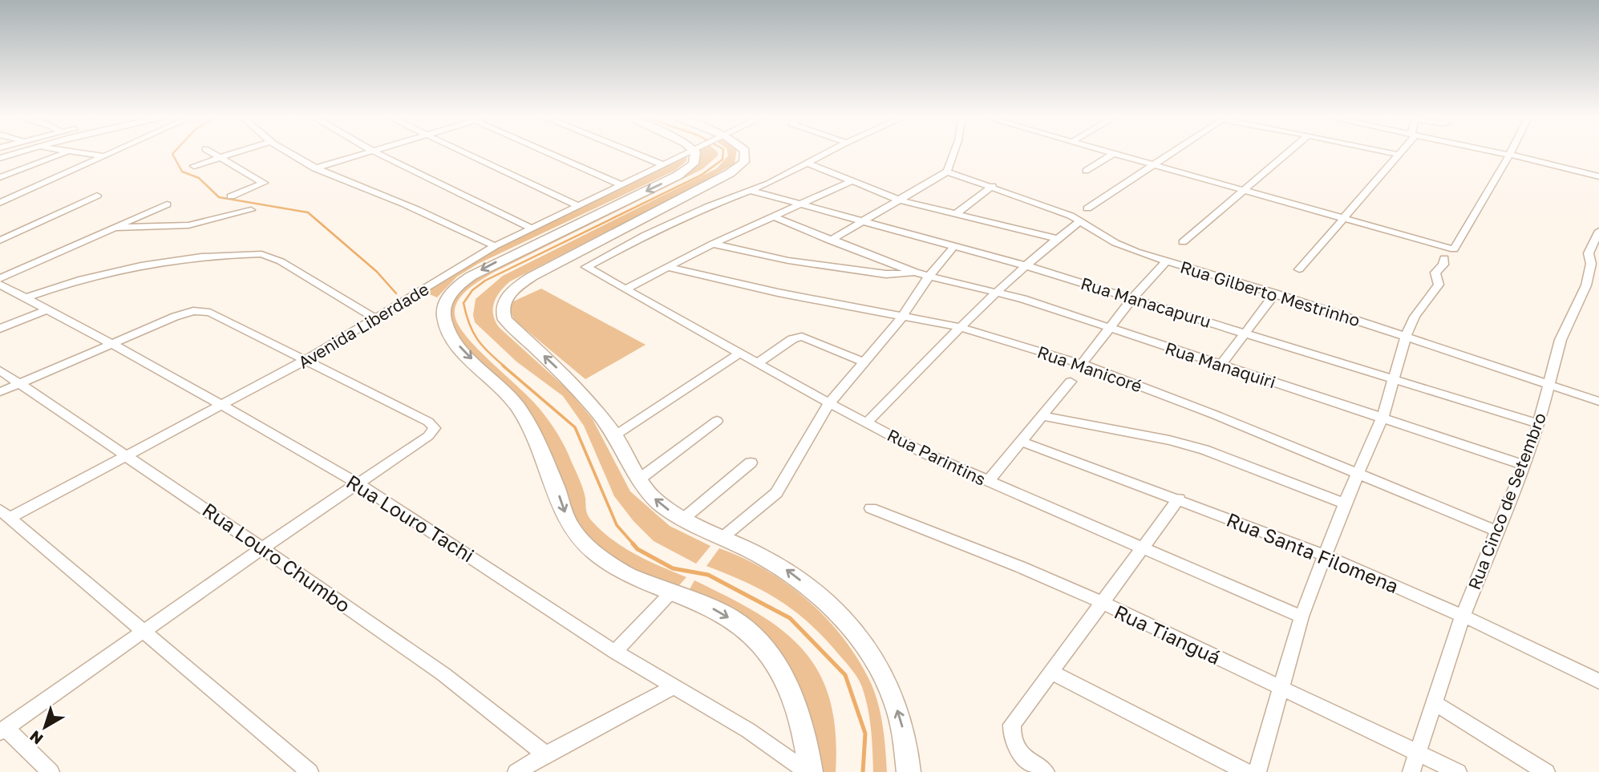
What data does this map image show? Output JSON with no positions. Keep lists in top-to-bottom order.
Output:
{
  "streets": {
    "street": [
      "Rua Gilberto Mestrinho",
      "Rua Manacapuru",
      "Avenida Liberdade",
      "Rua Manaquiri",
      "Rua Manicoré",
      "Rua Parintins",
      "Rua Cinco de Setembro",
      "Rua Louro Tachi",
      "Rua Santa Filomena",
      "Rua Louro Chumbo",
      "Rua Tianguá"
    ]
  },
  "crossings": [
    ["Rua Gilberto Mestrinho", "Rua Cinco de Setembro"],
    ["Rua Manacapuru", "Rua Parintins"],
    ["Rua Manacapuru", "Rua Cinco de Setembro"],
    ["Avenida Liberdade", "Rua Louro Tachi"],
    ["Avenida Liberdade", "Rua Louro Chumbo"],
    ["Rua Manaquiri", "Rua Cinco de Setembro"],
    ["Rua Manicoré", "Rua Cinco de Setembro"],
    ["Rua Cinco de Setembro", "Rua Santa Filomena"],
    ["Rua Cinco de Setembro", "Rua Tianguá"]
  ],
  "north": "bottom left"
}
